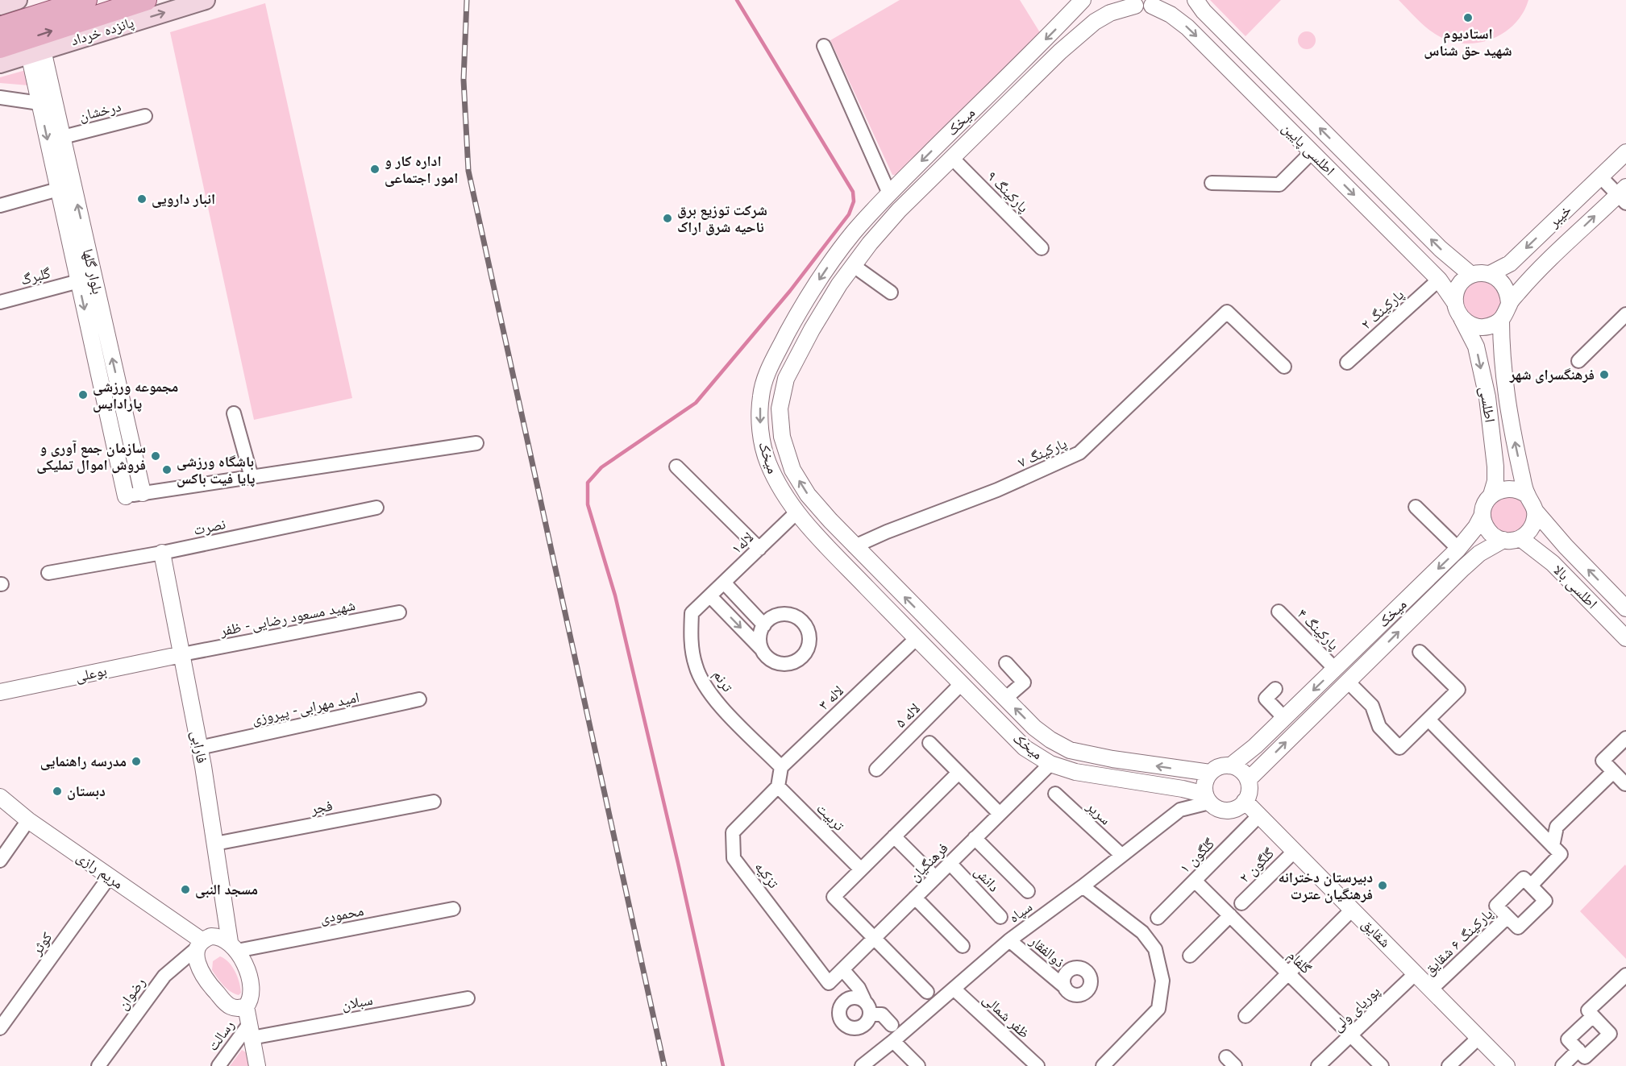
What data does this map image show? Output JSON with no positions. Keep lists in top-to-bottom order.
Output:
{
  "streets": {
    "main road": ["پانزده خرداد"],
    "street": [
      "درخشان",
      "میخک",
      "اطلسی پایین",
      "پارکینگ ۹",
      "خیبر",
      "بلوار گلها",
      "گلبرگ",
      "پارکینگ ۲",
      "اطلسی",
      "پارکینگ ۷",
      "نصرت",
      "لاله۱",
      "اطلسی بالا",
      "شهید مسعود رضایی - ظفر",
      "پارکینگ ۴",
      "بوعلی",
      "ترنم",
      "لاله ۳",
      "امید مهرابی - پیروزی",
      "لاله ۵",
      "فارابی",
      "فجر",
      "سریر",
      "تربیت",
      "گلگون ۱",
      "فرهنگیان",
      "گلگون ۲",
      "مریم رازی",
      "تزکیه",
      "دانش",
      "سپاه",
      "محمودی",
      "شقایق",
      "پارکینگ ۶ شقایق",
      "کوثر",
      "ذوالفقار",
      "گلفام",
      "رضوان",
      "سبلان",
      "پوریای ولی",
      "ظفر شمالی",
      "رسالت"
    ]
  },
  "crossings": [
    ["پانزده خرداد", "بلوار گلها"],
    ["درخشان", "بلوار گلها"],
    ["میخک", "اطلسی پایین"],
    ["میخک", "پارکینگ ۹"],
    ["میخک", "اطلسی"],
    ["میخک", "پارکینگ ۷"],
    ["میخک", "لاله۱"],
    ["میخک", "اطلسی بالا"],
    ["میخک", "پارکینگ ۴"],
    ["میخک", "لاله ۳"],
    ["میخک", "لاله ۵"],
    ["میخک", "فرهنگیان"],
    ["میخک", "سپاه"],
    ["میخک", "شقایق"],
    ["اطلسی پایین", "خیبر"],
    ["اطلسی پایین", "پارکینگ ۲"],
    ["اطلسی پایین", "اطلسی"],
    ["خیبر", "اطلسی"],
    ["بلوار گلها", "گلبرگ"],
    ["اطلسی", "اطلسی بالا"],
    ["نصرت", "فارابی"],
    ["لاله۱", "ترنم"],
    ["شهید مسعود رضایی - ظفر", "بوعلی"],
    ["شهید مسعود رضایی - ظفر", "فارابی"],
    ["بوعلی", "فارابی"],
    ["ترنم", "لاله ۳"],
    ["امید مهرابی - پیروزی", "فارابی"],
    ["فارابی", "فجر"],
    ["فارابی", "محمودی"],
    ["سریر", "سپاه"],
    ["تربیت", "تزکیه"],
    ["گلگون ۱", "شقایق"],
    ["گلگون ۱", "گلفام"],
    ["فرهنگیان", "تزکیه"],
    ["فرهنگیان", "دانش"],
    ["گلگون ۲", "شقایق"],
    ["مریم رازی", "کوثر"],
    ["مریم رازی", "رضوان"],
    ["سپاه", "شقایق"],
    ["سپاه", "ذوالفقار"],
    ["سپاه", "ظفر شمالی"],
    ["شقایق", "پارکینگ ۶ شقایق"],
    ["شقایق", "پوریای ولی"],
    ["گلفام", "پوریای ولی"],
    ["سبلان", "رسالت"]
  ],
  "places": [
    "استادیوم شهید حق شناس",
    "اداره کار و امور اجتماعی",
    "انبار دارویی",
    "شرکت توزیع برق ناحیه شرق اراک",
    "فرهنگسرای شهر",
    "مجموعه ورزشی پارادایس",
    "سازمان جمع آوری و فروش اموال تملیکی",
    "باشگاه ورزشی پایا فیت باکس",
    "مدرسه راهنمایی",
    "دبستان",
    "دبیرستان دخترانه فرهنگیان عترت",
    "مسجد النبی"
  ]
}
